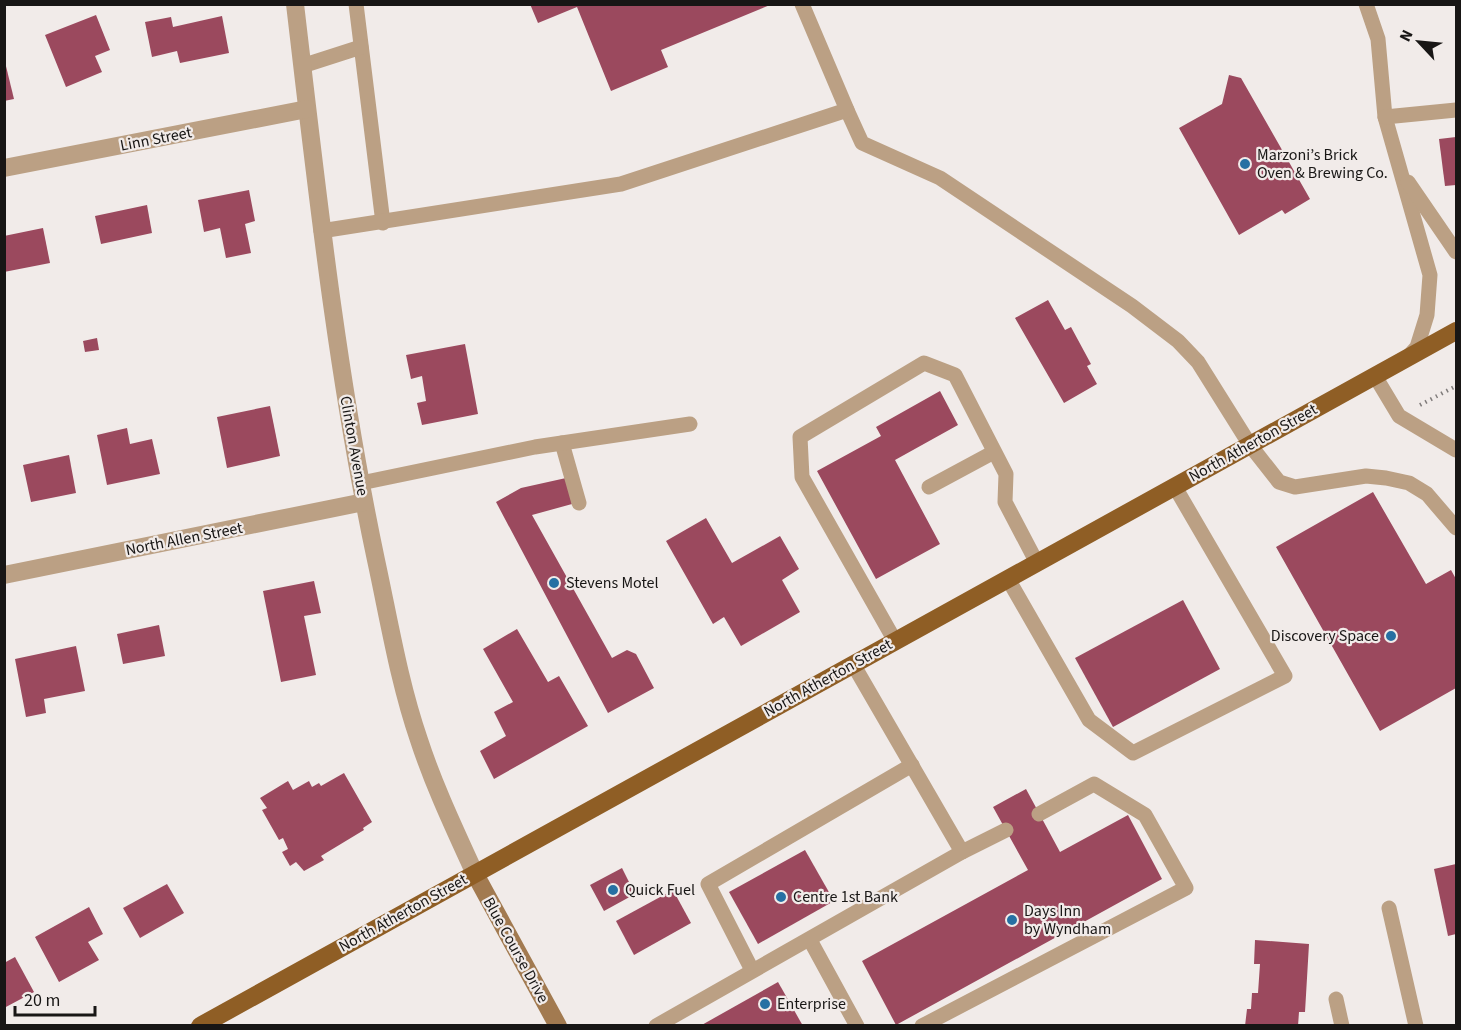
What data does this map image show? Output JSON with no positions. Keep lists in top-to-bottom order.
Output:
{
  "streets": {
    "main road": ["North Atherton Street", "Blue Course Drive"],
    "street": ["Linn Street", "Clinton Avenue", "North Allen Street"]
  },
  "crossings": [
    ["Linn Street", "Clinton Avenue"],
    ["North Atherton Street", "Clinton Avenue"],
    ["North Atherton Street", "Blue Course Drive"],
    ["Clinton Avenue", "North Allen Street"],
    ["Clinton Avenue", "Blue Course Drive"]
  ],
  "places": [
    "Marzoni’s Brick Oven & Brewing Co.",
    "Stevens Motel",
    "Discovery Space",
    "Quick Fuel",
    "Centre 1st Bank",
    "Days Inn by Wyndham",
    "Enterprise"
  ],
  "scale_bar": "20 m",
  "north": "top left"
}
